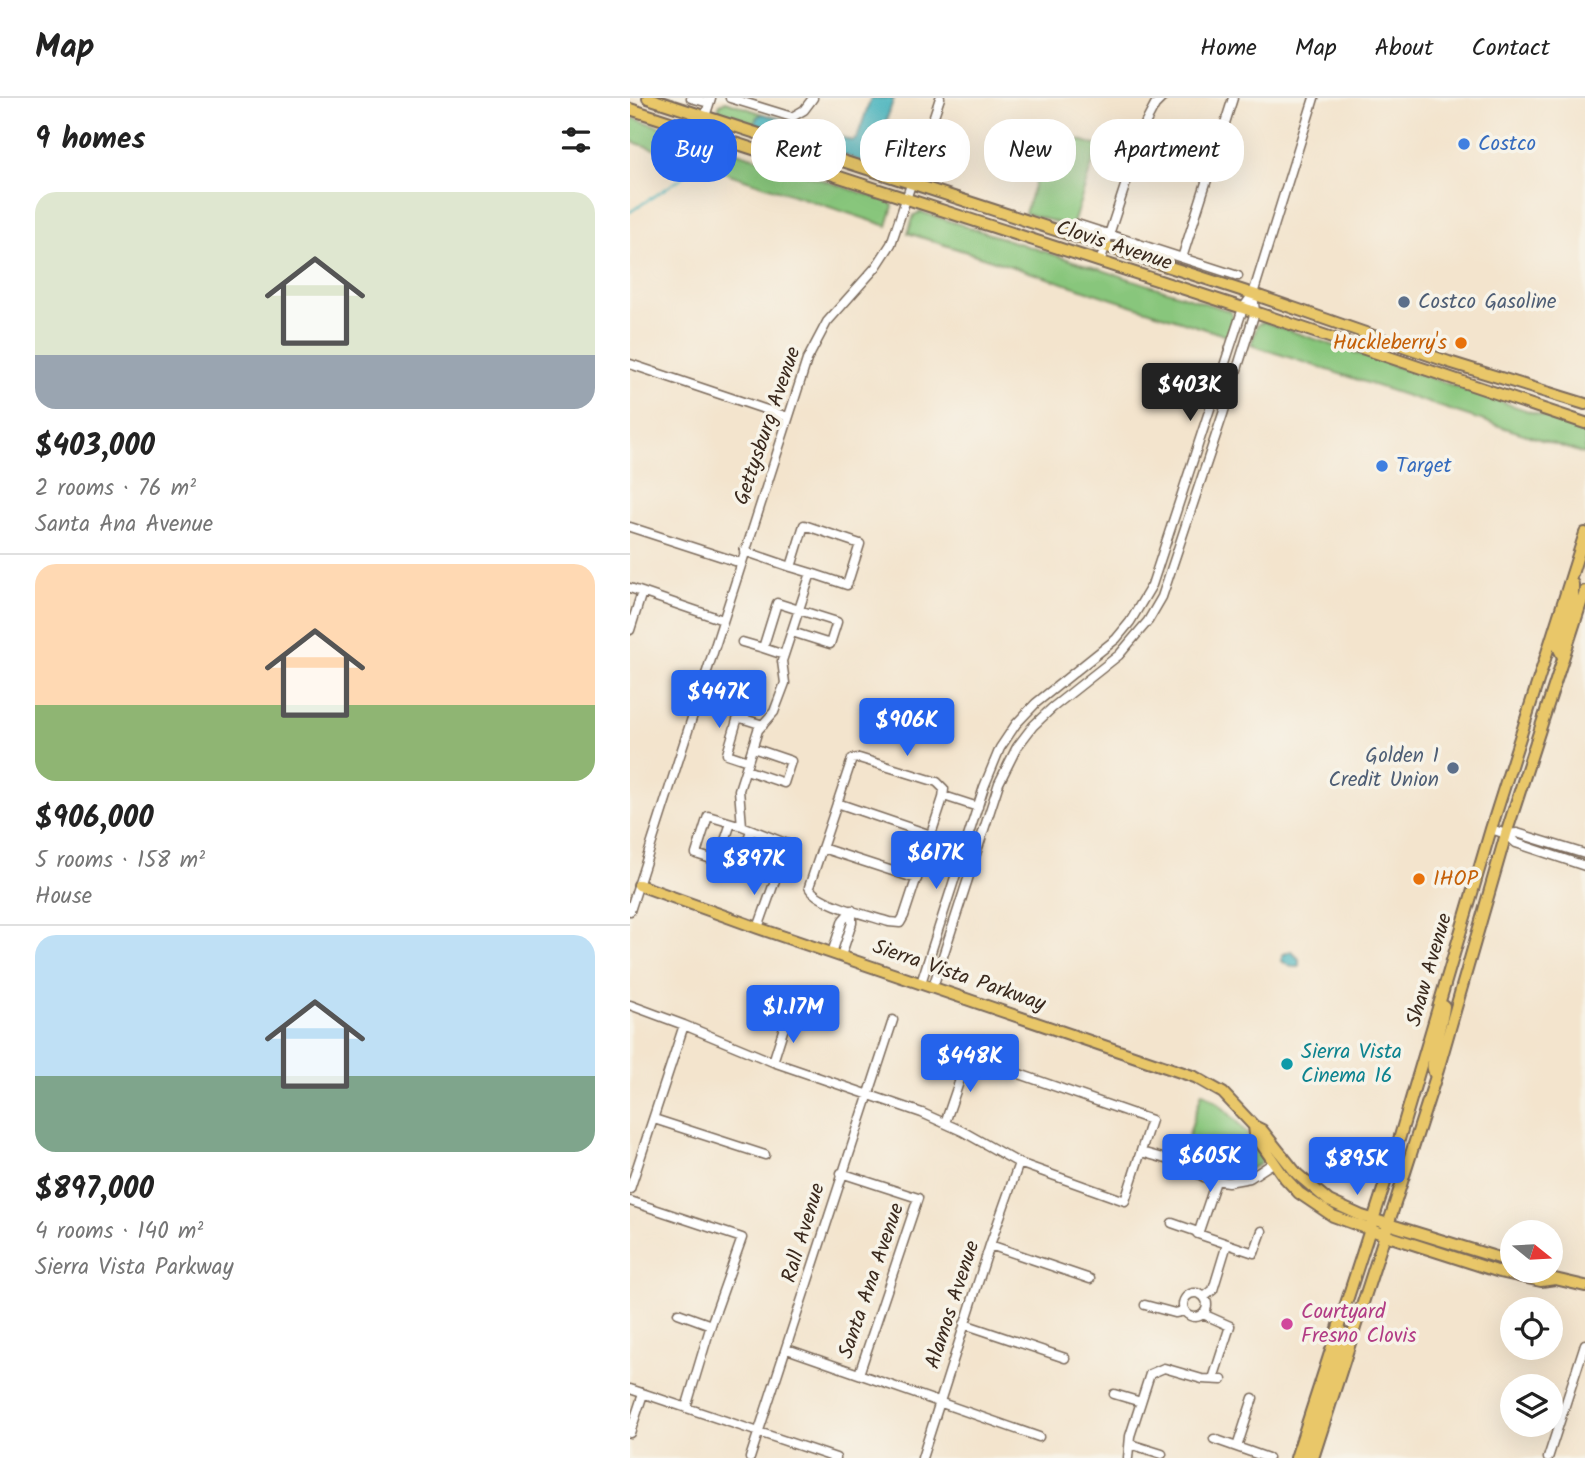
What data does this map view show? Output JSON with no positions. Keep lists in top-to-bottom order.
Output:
{
  "streets": {
    "main road": ["Clovis Avenue", "Shaw Avenue", "Sierra Vista Parkway"],
    "street": [
      "Gettysburg Avenue",
      "Rall Avenue",
      "Santa Ana Avenue",
      "Alamos Avenue"
    ]
  },
  "crossings": [
    ["Clovis Avenue", "Gettysburg Avenue"],
    ["Gettysburg Avenue", "Sierra Vista Parkway"],
    ["Shaw Avenue", "Sierra Vista Parkway"],
    ["Rall Avenue", "Santa Ana Avenue"]
  ],
  "places": [
    "Costco",
    "Costco Gasoline",
    "Huckleberry's",
    "Target",
    "Golden 1 Credit Union",
    "IHOP",
    "Sierra Vista Cinema 16",
    "Courtyard Fresno Clovis"
  ],
  "north": "right",
  "page": {
    "header": "Map",
    "nav": [
      "Home",
      "Map",
      "About",
      "Contact"
    ],
    "heading": "9 homes",
    "chip": [
      "Buy",
      "Rent",
      "Filters",
      "New",
      "Apartment"
    ],
    "list": [
      {
        "name": "$403,000",
        "note": "2 rooms · 76 m² · Santa Ana Avenue"
      },
      {
        "name": "$906,000",
        "note": "5 rooms · 158 m² · House"
      },
      {
        "name": "$897,000",
        "note": "4 rooms · 140 m² · Sierra Vista Parkway"
      }
    ],
    "price": [
      "$403K",
      "$447K",
      "$906K",
      "$617K",
      "$897K",
      "$1.17M",
      "$448K",
      "$605K",
      "$895K"
    ]
  }
}
